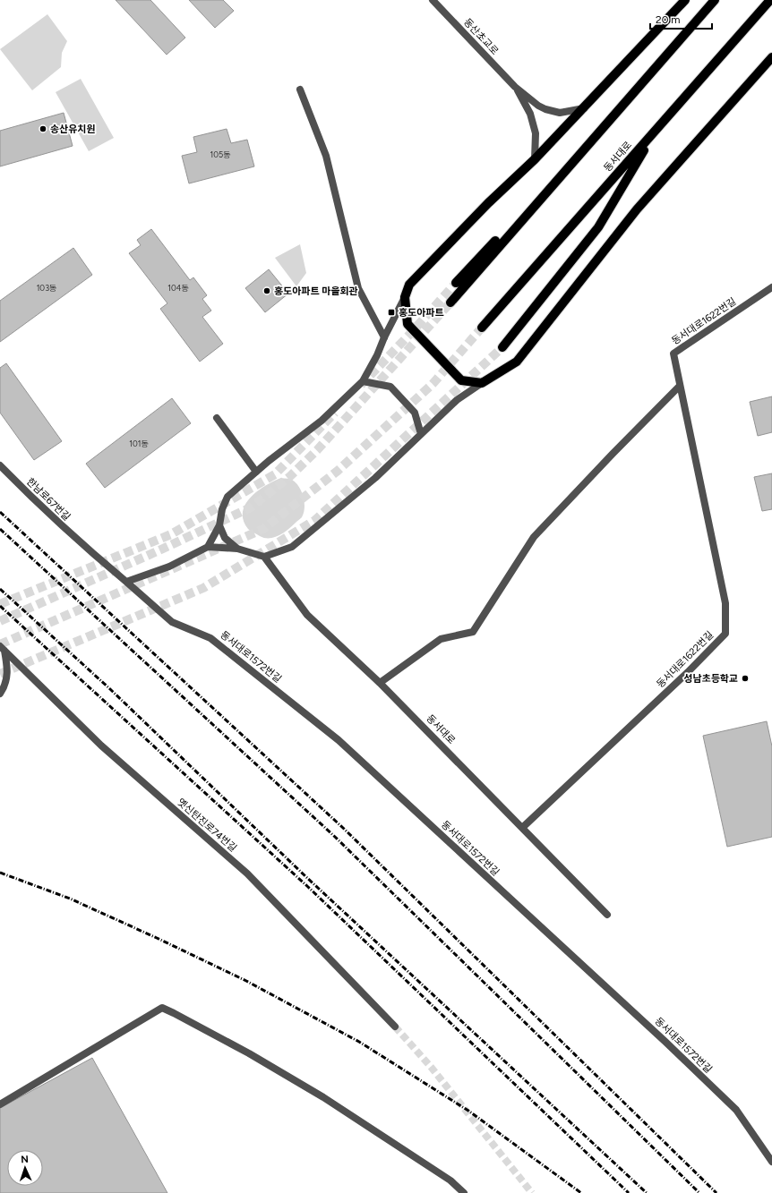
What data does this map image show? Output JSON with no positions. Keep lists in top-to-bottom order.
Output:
{
  "streets": {
    "main road": ["동서대로"],
    "street": [
      "동산초교로",
      "동서대로1622번길",
      "한남로67번길",
      "동서대로1572번길",
      "옛신탄진로74번길"
    ]
  },
  "crossings": [
    ["동서대로", "동서대로1622번길"],
    ["한남로67번길", "동서대로1572번길"]
  ],
  "places": {
    "other": ["송산유치원", "홍도아파트 마을회관", "성남초등학교"],
    "transit": ["홍도아파트"]
  },
  "house_numbers": [
    "105동",
    "103동",
    "104동",
    "101동"
  ],
  "scale_bar": "20 m",
  "north": "top"
}
